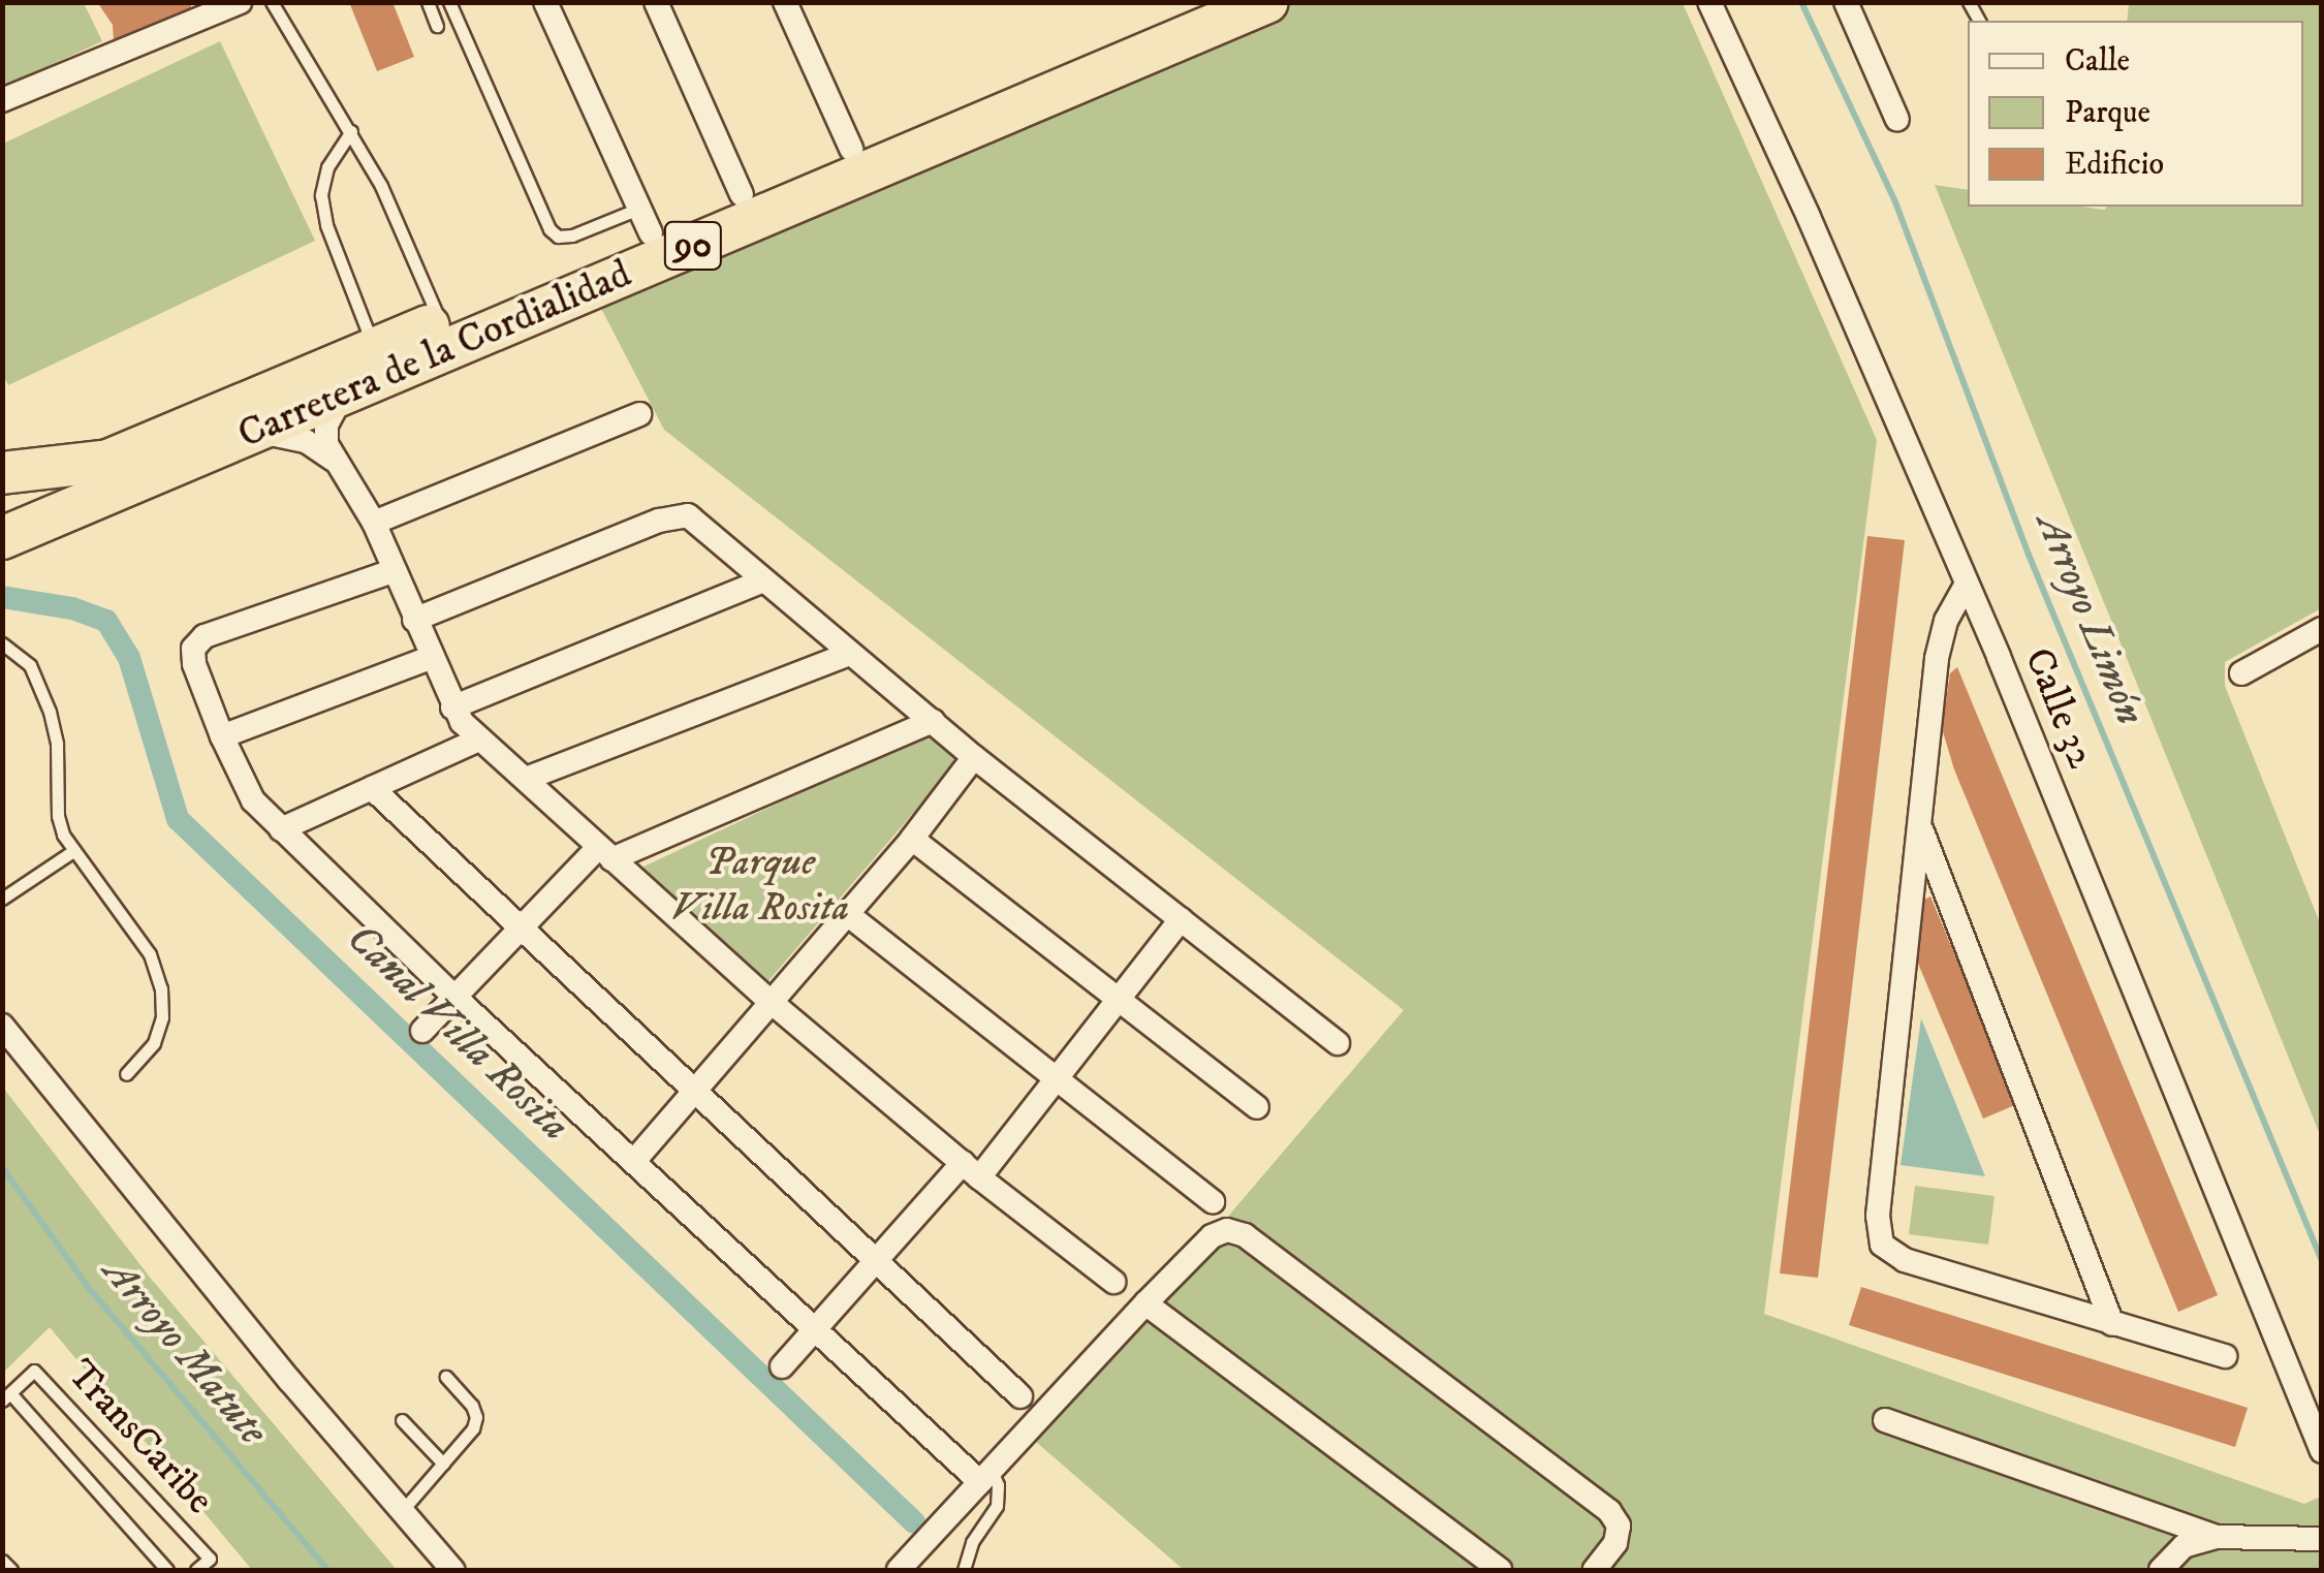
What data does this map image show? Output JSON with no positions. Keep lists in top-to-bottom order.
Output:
{
  "streets": {
    "highway": ["90", "Carretera de la Cordialidad"],
    "street": ["Calle 32"],
    "lane": ["TransCaribe"]
  },
  "water": ["Arroyo Limón", "Canal Villa Rosita", "Arroyo Matute"],
  "parks": ["Parque Villa Rosita"],
  "legend": ["Calle", "Parque", "Edificio"]
}
